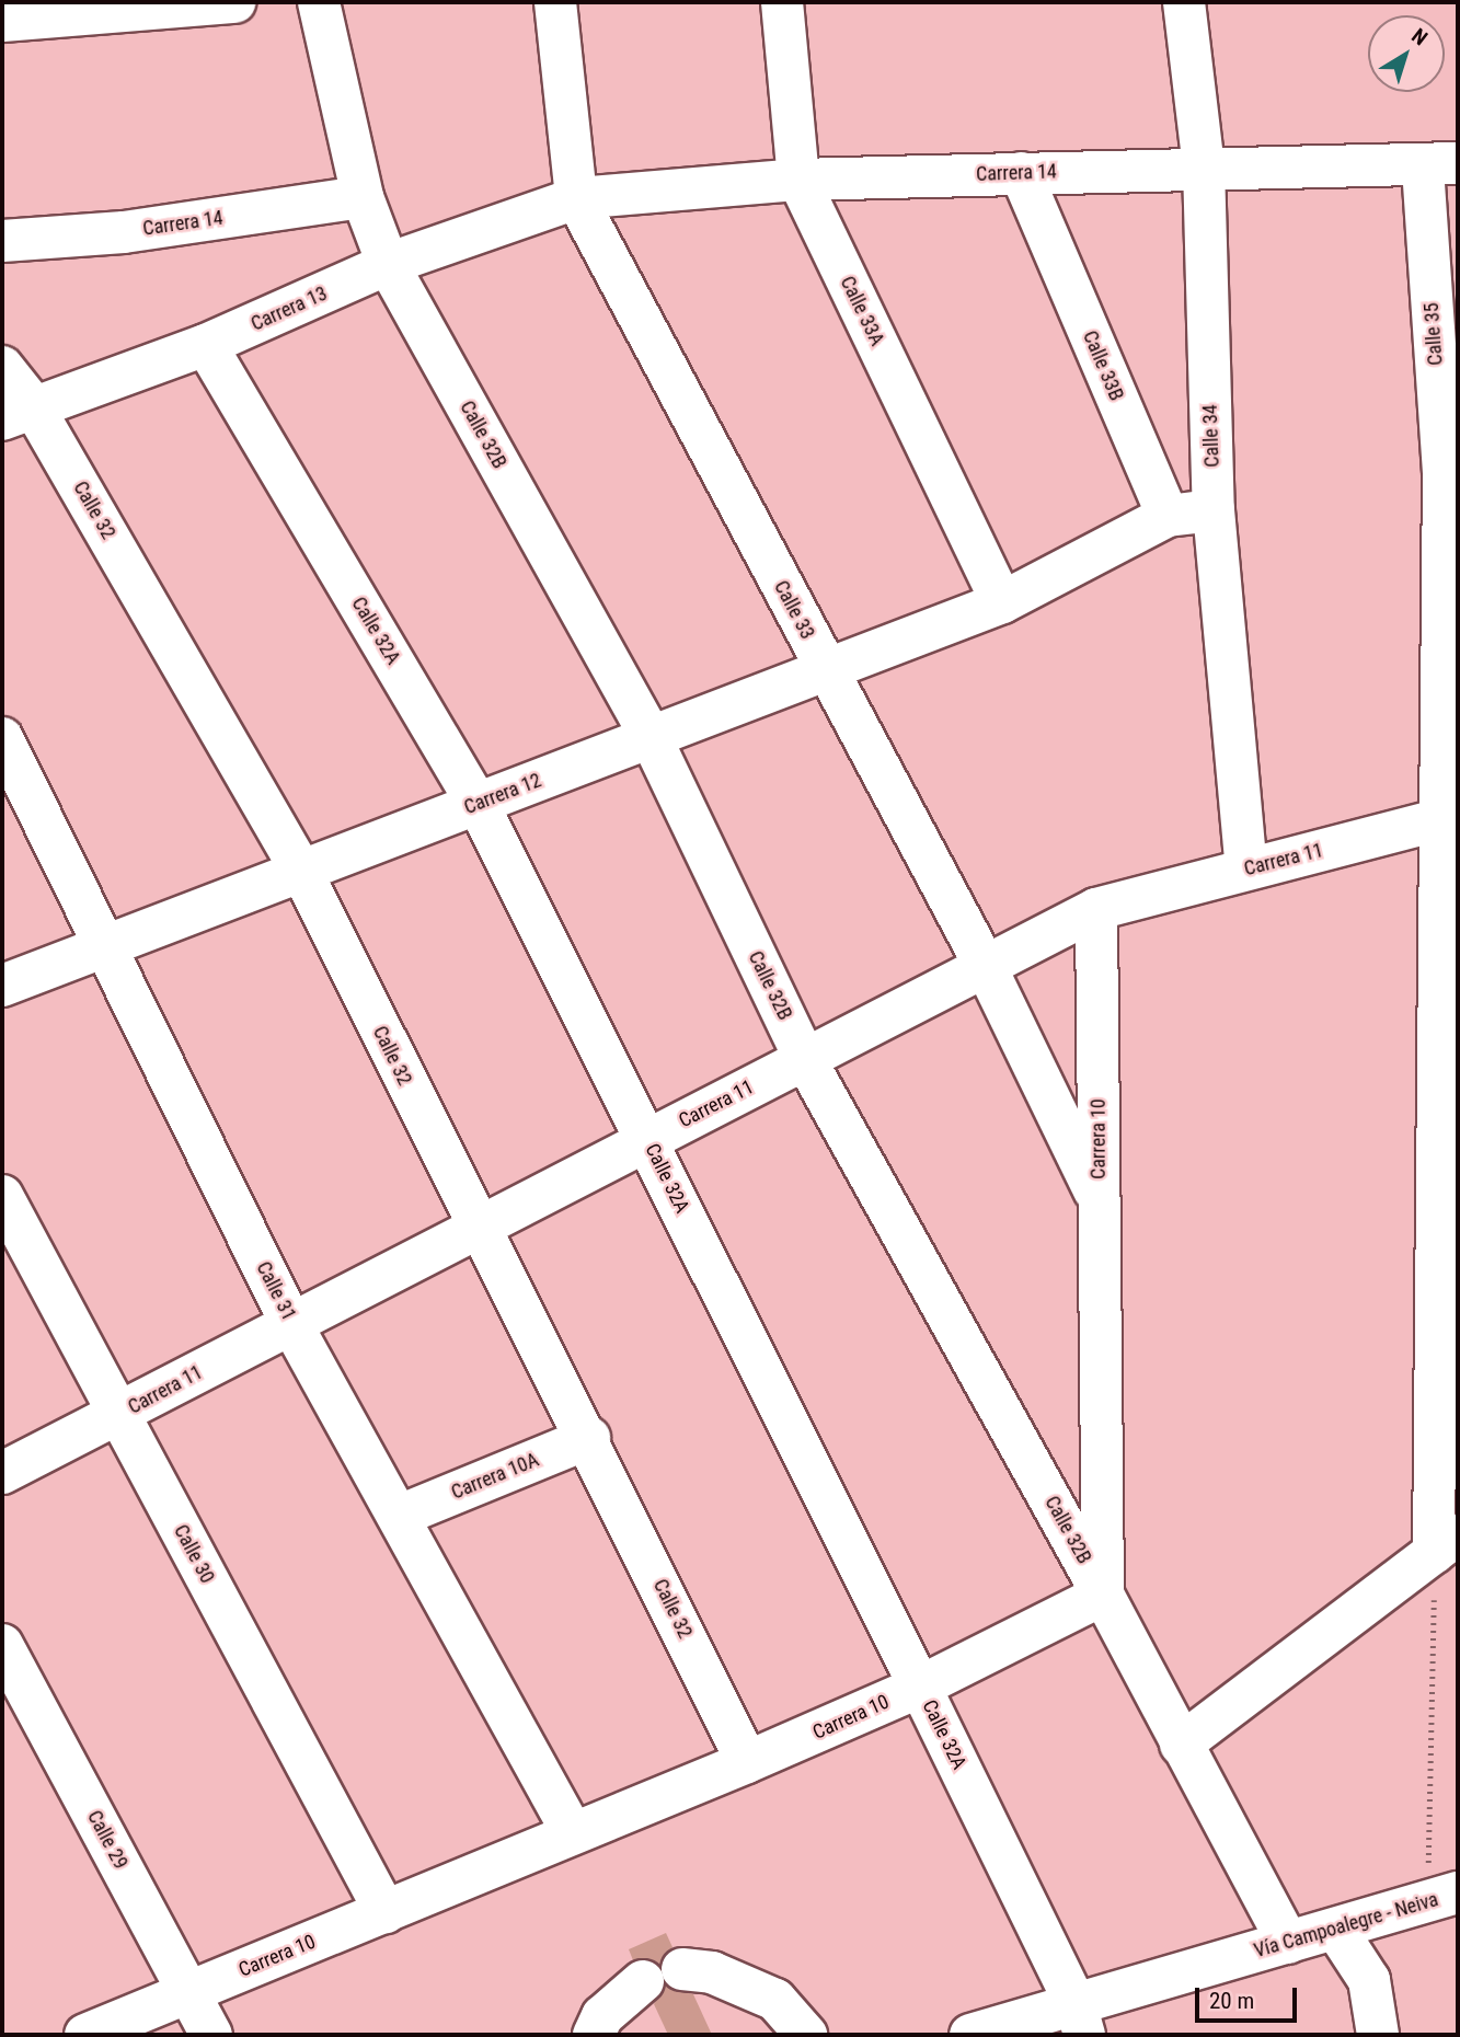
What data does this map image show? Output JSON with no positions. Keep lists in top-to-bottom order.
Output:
{
  "streets": {
    "main road": [
      "Carrera 14",
      "Carrera 13",
      "Calle 33A",
      "Calle 35",
      "Calle 33B",
      "Calle 32B",
      "Calle 34",
      "Calle 32",
      "Calle 33",
      "Calle 32A",
      "Carrera 12",
      "Carrera 11",
      "Carrera 10",
      "Calle 31",
      "Carrera 10A",
      "Calle 30",
      "Calle 29",
      "Vía Campoalegre - Neiva"
    ]
  },
  "crossings": [
    ["Carrera 14", "Carrera 13"],
    ["Carrera 14", "Calle 33A"],
    ["Carrera 14", "Calle 35"],
    ["Carrera 14", "Calle 33B"],
    ["Carrera 14", "Calle 32B"],
    ["Carrera 14", "Calle 34"],
    ["Carrera 14", "Calle 33"],
    ["Carrera 13", "Calle 32B"],
    ["Carrera 13", "Calle 32"],
    ["Carrera 13", "Calle 33"],
    ["Carrera 13", "Calle 32A"],
    ["Calle 33A", "Carrera 12"],
    ["Calle 35", "Carrera 11"],
    ["Calle 33B", "Carrera 12"],
    ["Calle 32B", "Carrera 12"],
    ["Calle 32B", "Carrera 11"],
    ["Calle 32B", "Carrera 10"],
    ["Calle 32B", "Vía Campoalegre - Neiva"],
    ["Calle 34", "Carrera 11"],
    ["Calle 32", "Carrera 12"],
    ["Calle 32", "Carrera 11"],
    ["Calle 32", "Carrera 10"],
    ["Calle 32", "Carrera 10A"],
    ["Calle 33", "Carrera 12"],
    ["Calle 33", "Carrera 11"],
    ["Calle 33", "Carrera 10"],
    ["Calle 32A", "Carrera 12"],
    ["Calle 32A", "Carrera 11"],
    ["Calle 32A", "Carrera 10"],
    ["Calle 32A", "Vía Campoalegre - Neiva"],
    ["Carrera 12", "Calle 31"],
    ["Carrera 11", "Carrera 10"],
    ["Carrera 11", "Calle 31"],
    ["Carrera 11", "Calle 30"],
    ["Carrera 10", "Calle 31"],
    ["Carrera 10", "Calle 30"],
    ["Carrera 10", "Calle 29"],
    ["Calle 31", "Carrera 10A"]
  ],
  "scale_bar": "20 m",
  "north": "top right"
}
